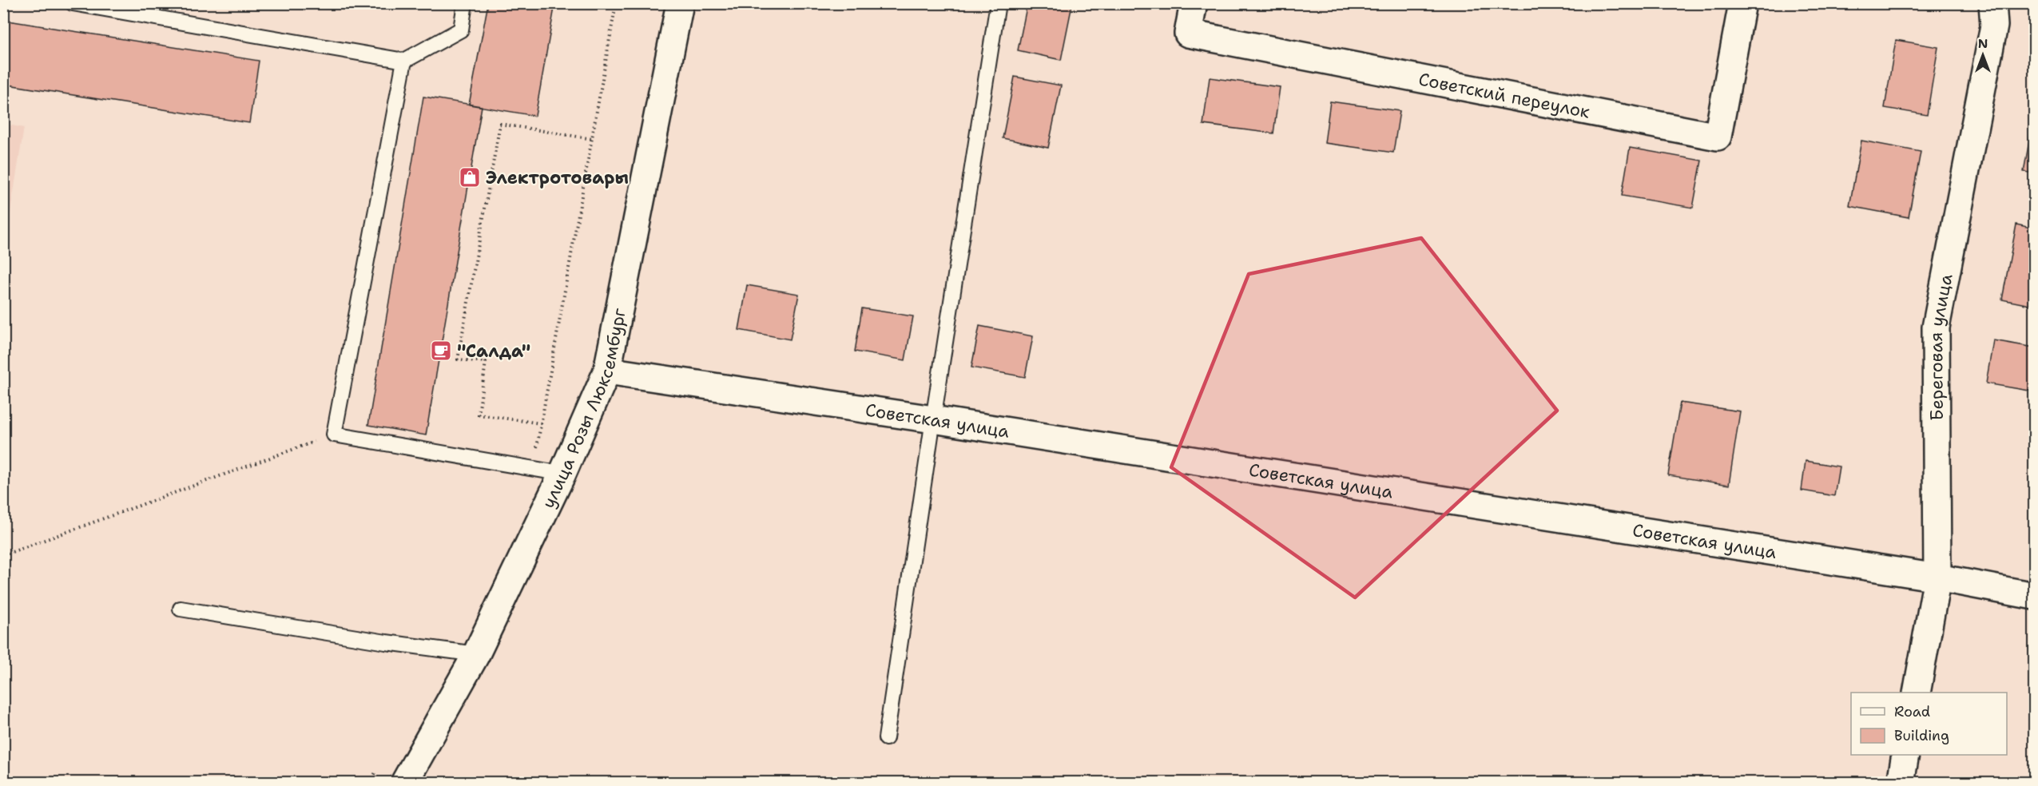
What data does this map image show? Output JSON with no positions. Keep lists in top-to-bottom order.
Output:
{
  "streets": {
    "street": [
      "Советский переулок",
      "Береговая улица",
      "улица Розы Люксембург",
      "Советская улица"
    ]
  },
  "crossings": [
    ["Береговая улица", "Советская улица"],
    ["улица Розы Люксембург", "Советская улица"]
  ],
  "places": {
    "shop": ["Электротовары"],
    "cafe": ["\"Салда\""]
  },
  "legend": ["Road", "Building"],
  "north": "top"
}
